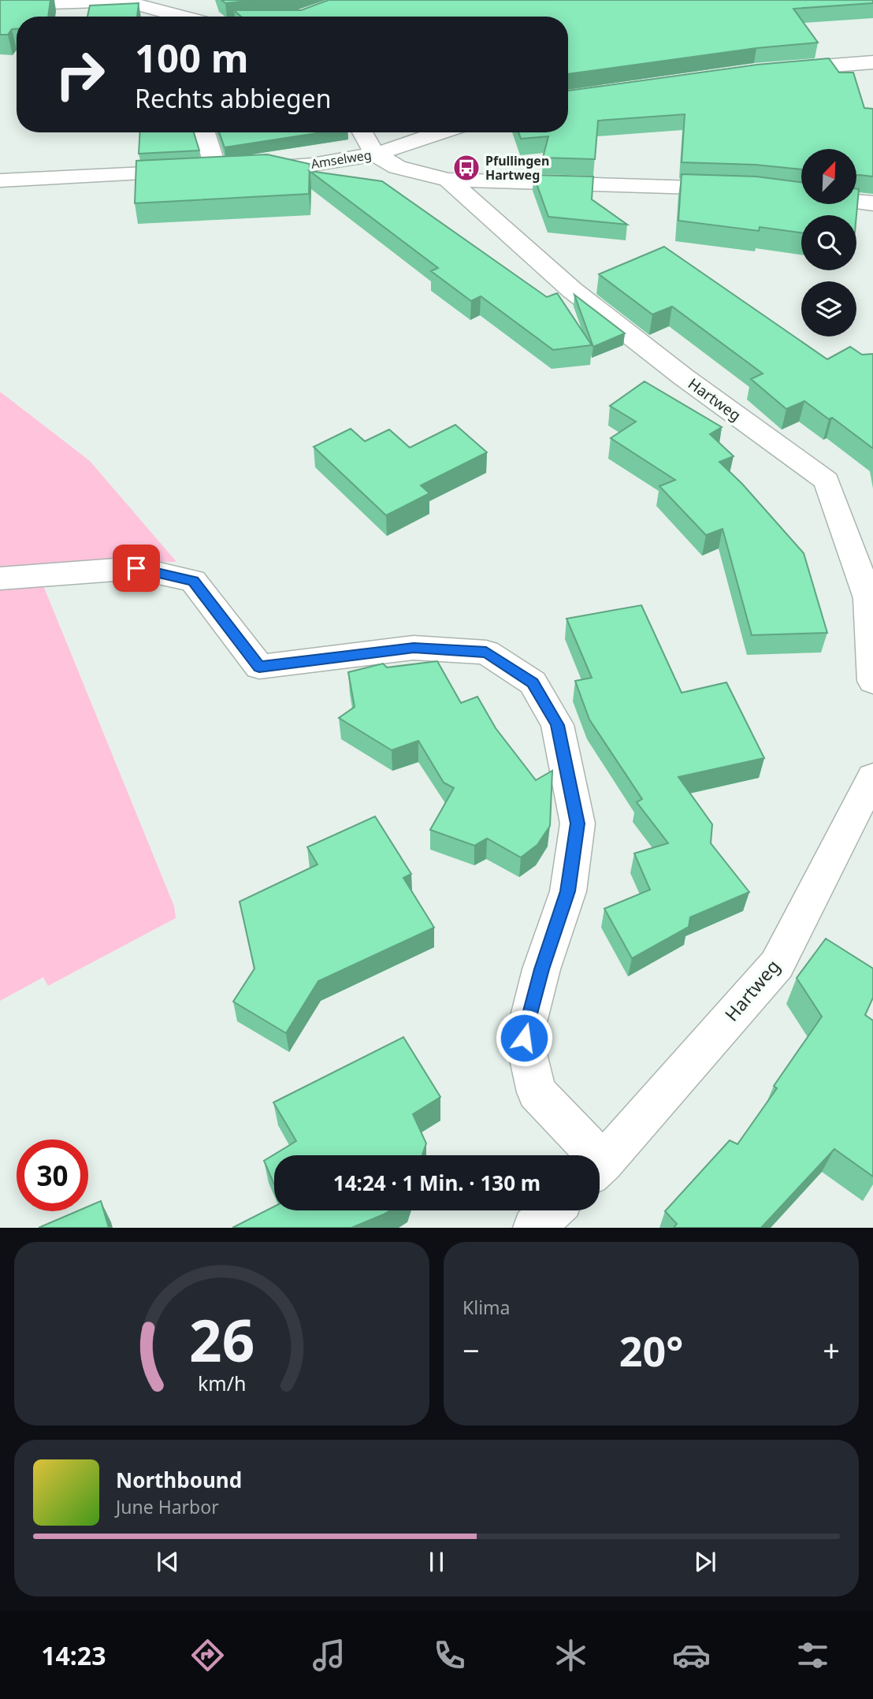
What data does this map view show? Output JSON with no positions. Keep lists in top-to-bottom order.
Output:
{
  "streets": {
    "street": ["Amselweg", "Hartweg"]
  },
  "places": {
    "bus stop": ["Pfullingen Hartweg"]
  },
  "north": "top right",
  "page": {
    "turn": ["100 m", "Rechts abbiegen"],
    "limit": "30",
    "trip": "14:24 · 1 Min. · 130 m",
    "tile": "Klima",
    "heat": ["−", "20°", "+"],
    "song": ["Northbound", "June Harbor"],
    "tabs": "14:23",
    "gauge": ["26", "km/h"]
  }
}
